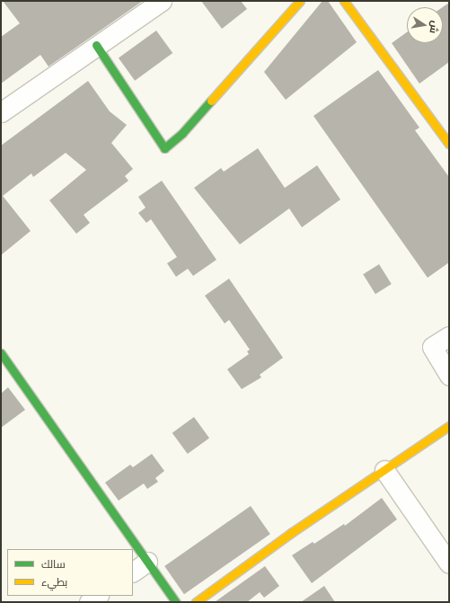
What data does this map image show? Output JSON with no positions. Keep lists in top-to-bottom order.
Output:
{
  "legend": ["سالك", "بطيء"],
  "north": "right"
}
